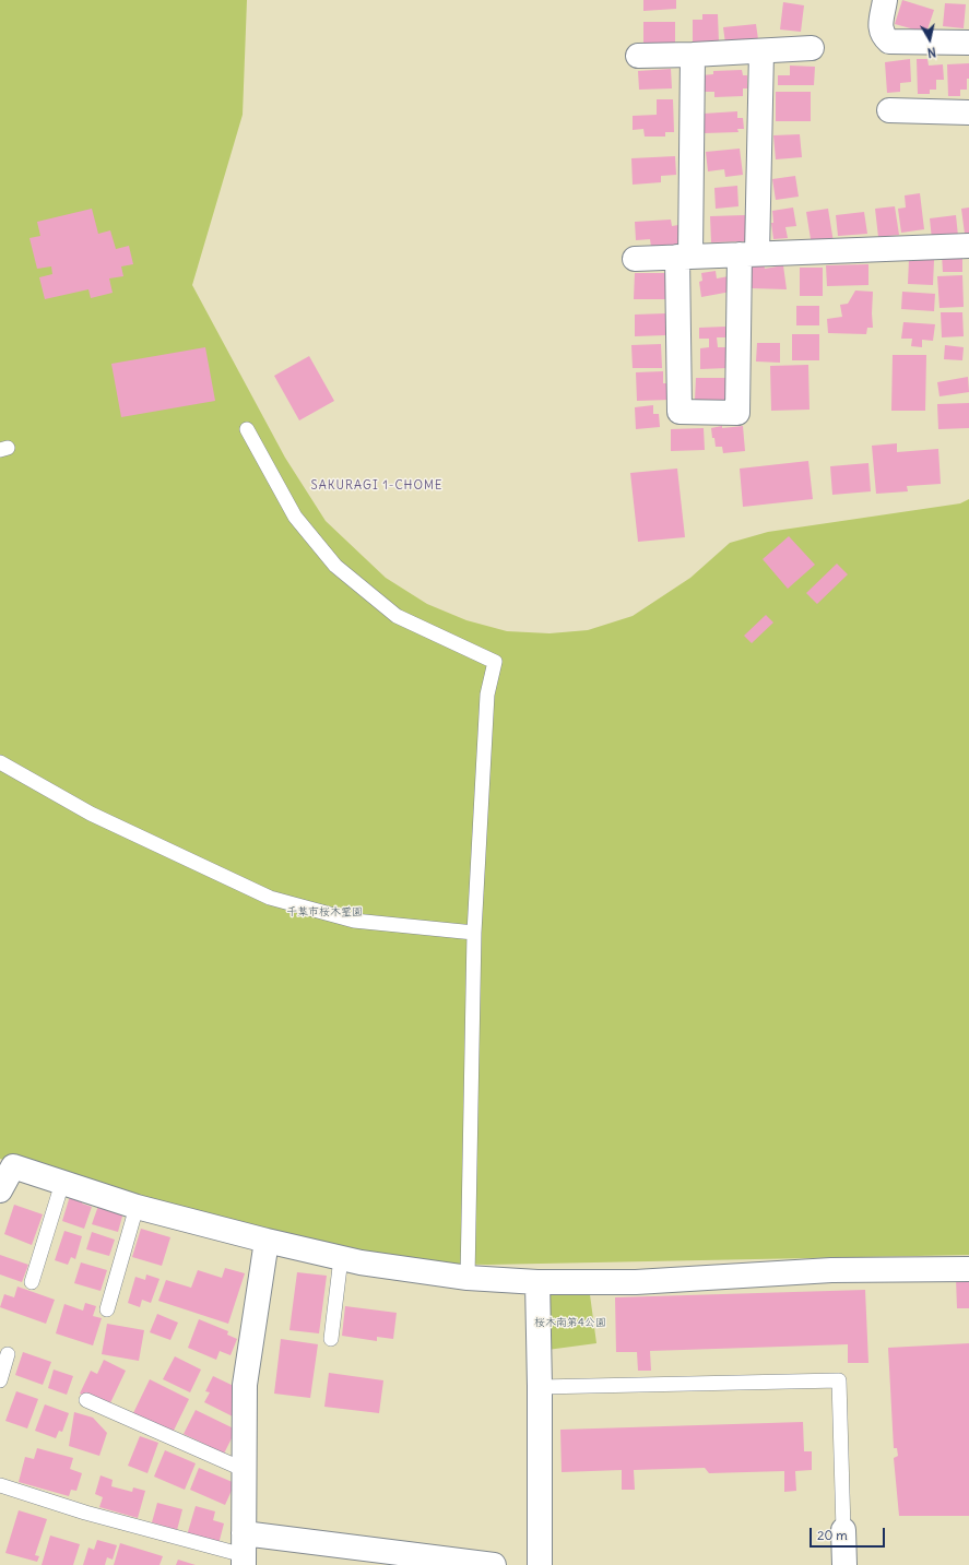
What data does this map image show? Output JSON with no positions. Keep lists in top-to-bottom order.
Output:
{
  "districts": ["SAKURAGI 1-CHOME"],
  "parks": ["千葉市桜木霊園", "桜木南第4公園"],
  "scale_bar": "20 m",
  "north": "bottom"
}
